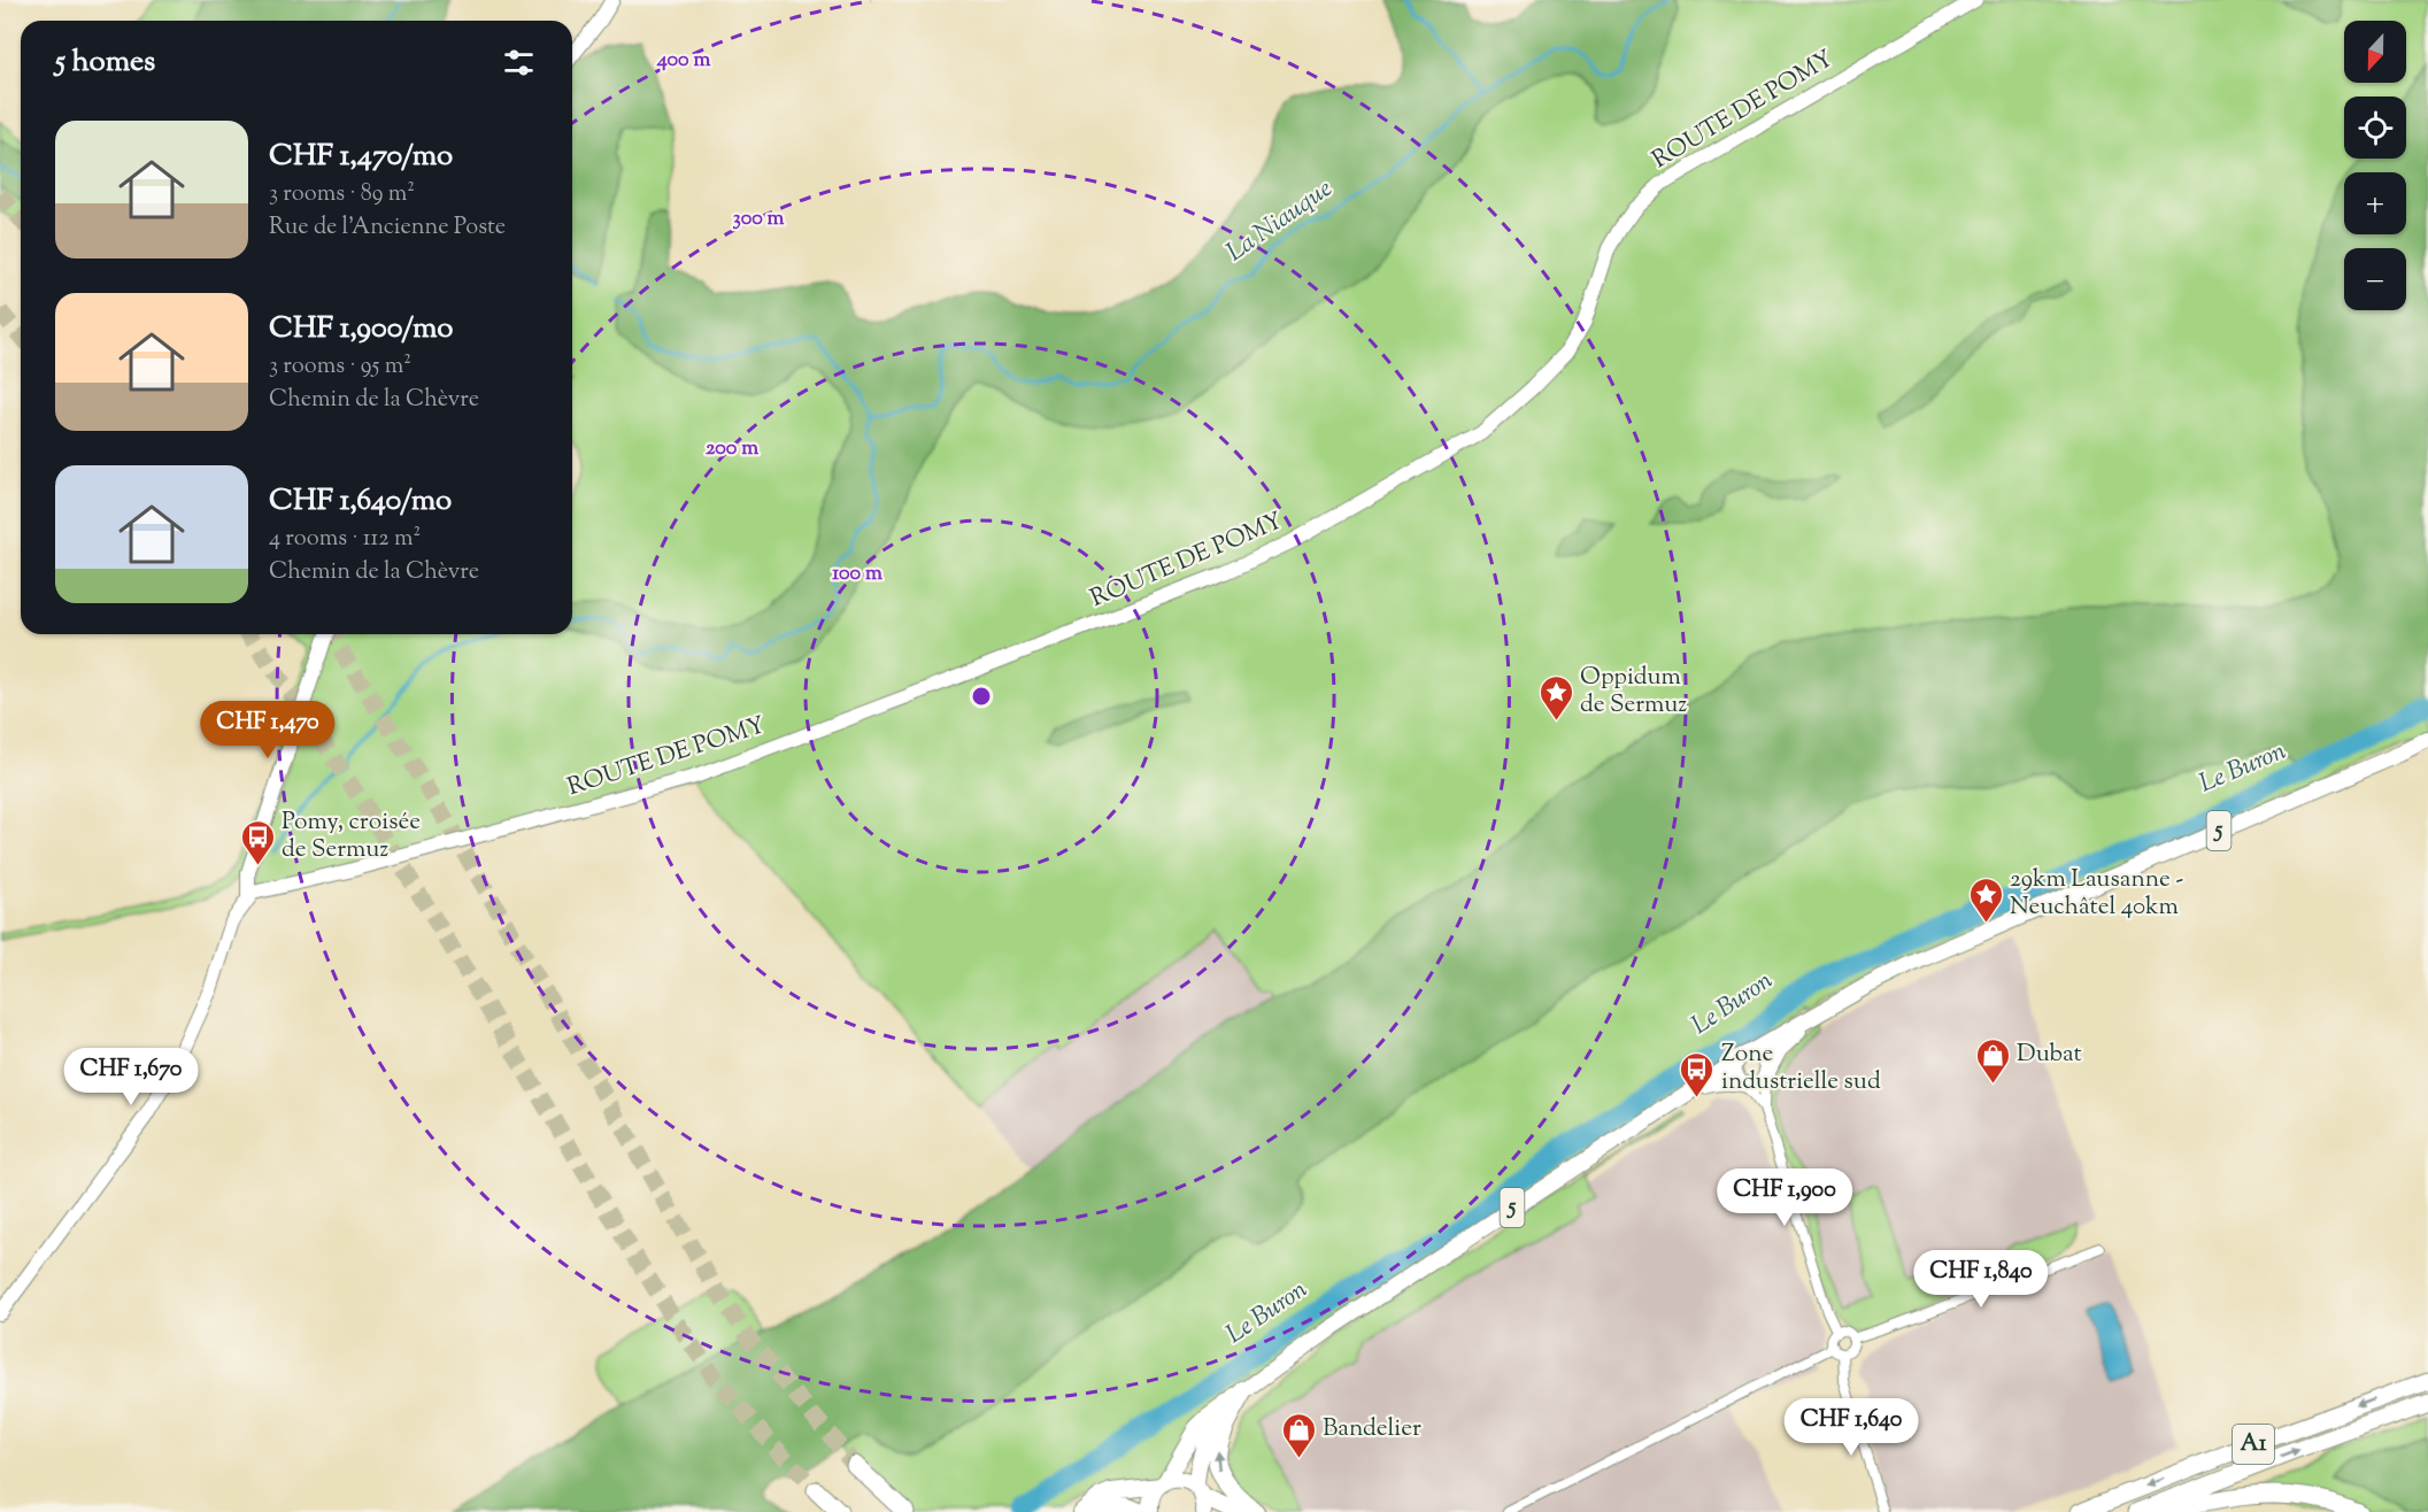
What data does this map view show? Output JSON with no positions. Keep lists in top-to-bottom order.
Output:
{
  "streets": {
    "highway": ["A1"],
    "main road": ["5"],
    "street": ["ROUTE DE POMY"]
  },
  "water": ["La Niauque", "Le Buron"],
  "places": {
    "place": ["Oppidum de Sermuz", "29km Lausanne - Neuchâtel 40km"],
    "bus stop": ["Pomy, croisée de Sermuz", "Zone industrielle sud"],
    "shop": ["Dubat", "Bandelier"]
  },
  "north": "bottom",
  "page": {
    "map_buttons": ["+", "−"],
    "heading": "5 homes",
    "list": [
      {
        "name": "CHF 1,470/mo",
        "note": "3 rooms · 89 m² · Rue de l'Ancienne Poste"
      },
      {
        "name": "CHF 1,900/mo",
        "note": "3 rooms · 95 m² · Chemin de la Chèvre"
      },
      {
        "name": "CHF 1,640/mo",
        "note": "4 rooms · 112 m² · Chemin de la Chèvre"
      }
    ],
    "price": [
      "CHF 1,470",
      "CHF 1,670",
      "CHF 1,900",
      "CHF 1,840",
      "CHF 1,640"
    ]
  },
  "rings": [
    "400 m",
    "300 m",
    "200 m",
    "100 m"
  ]
}
